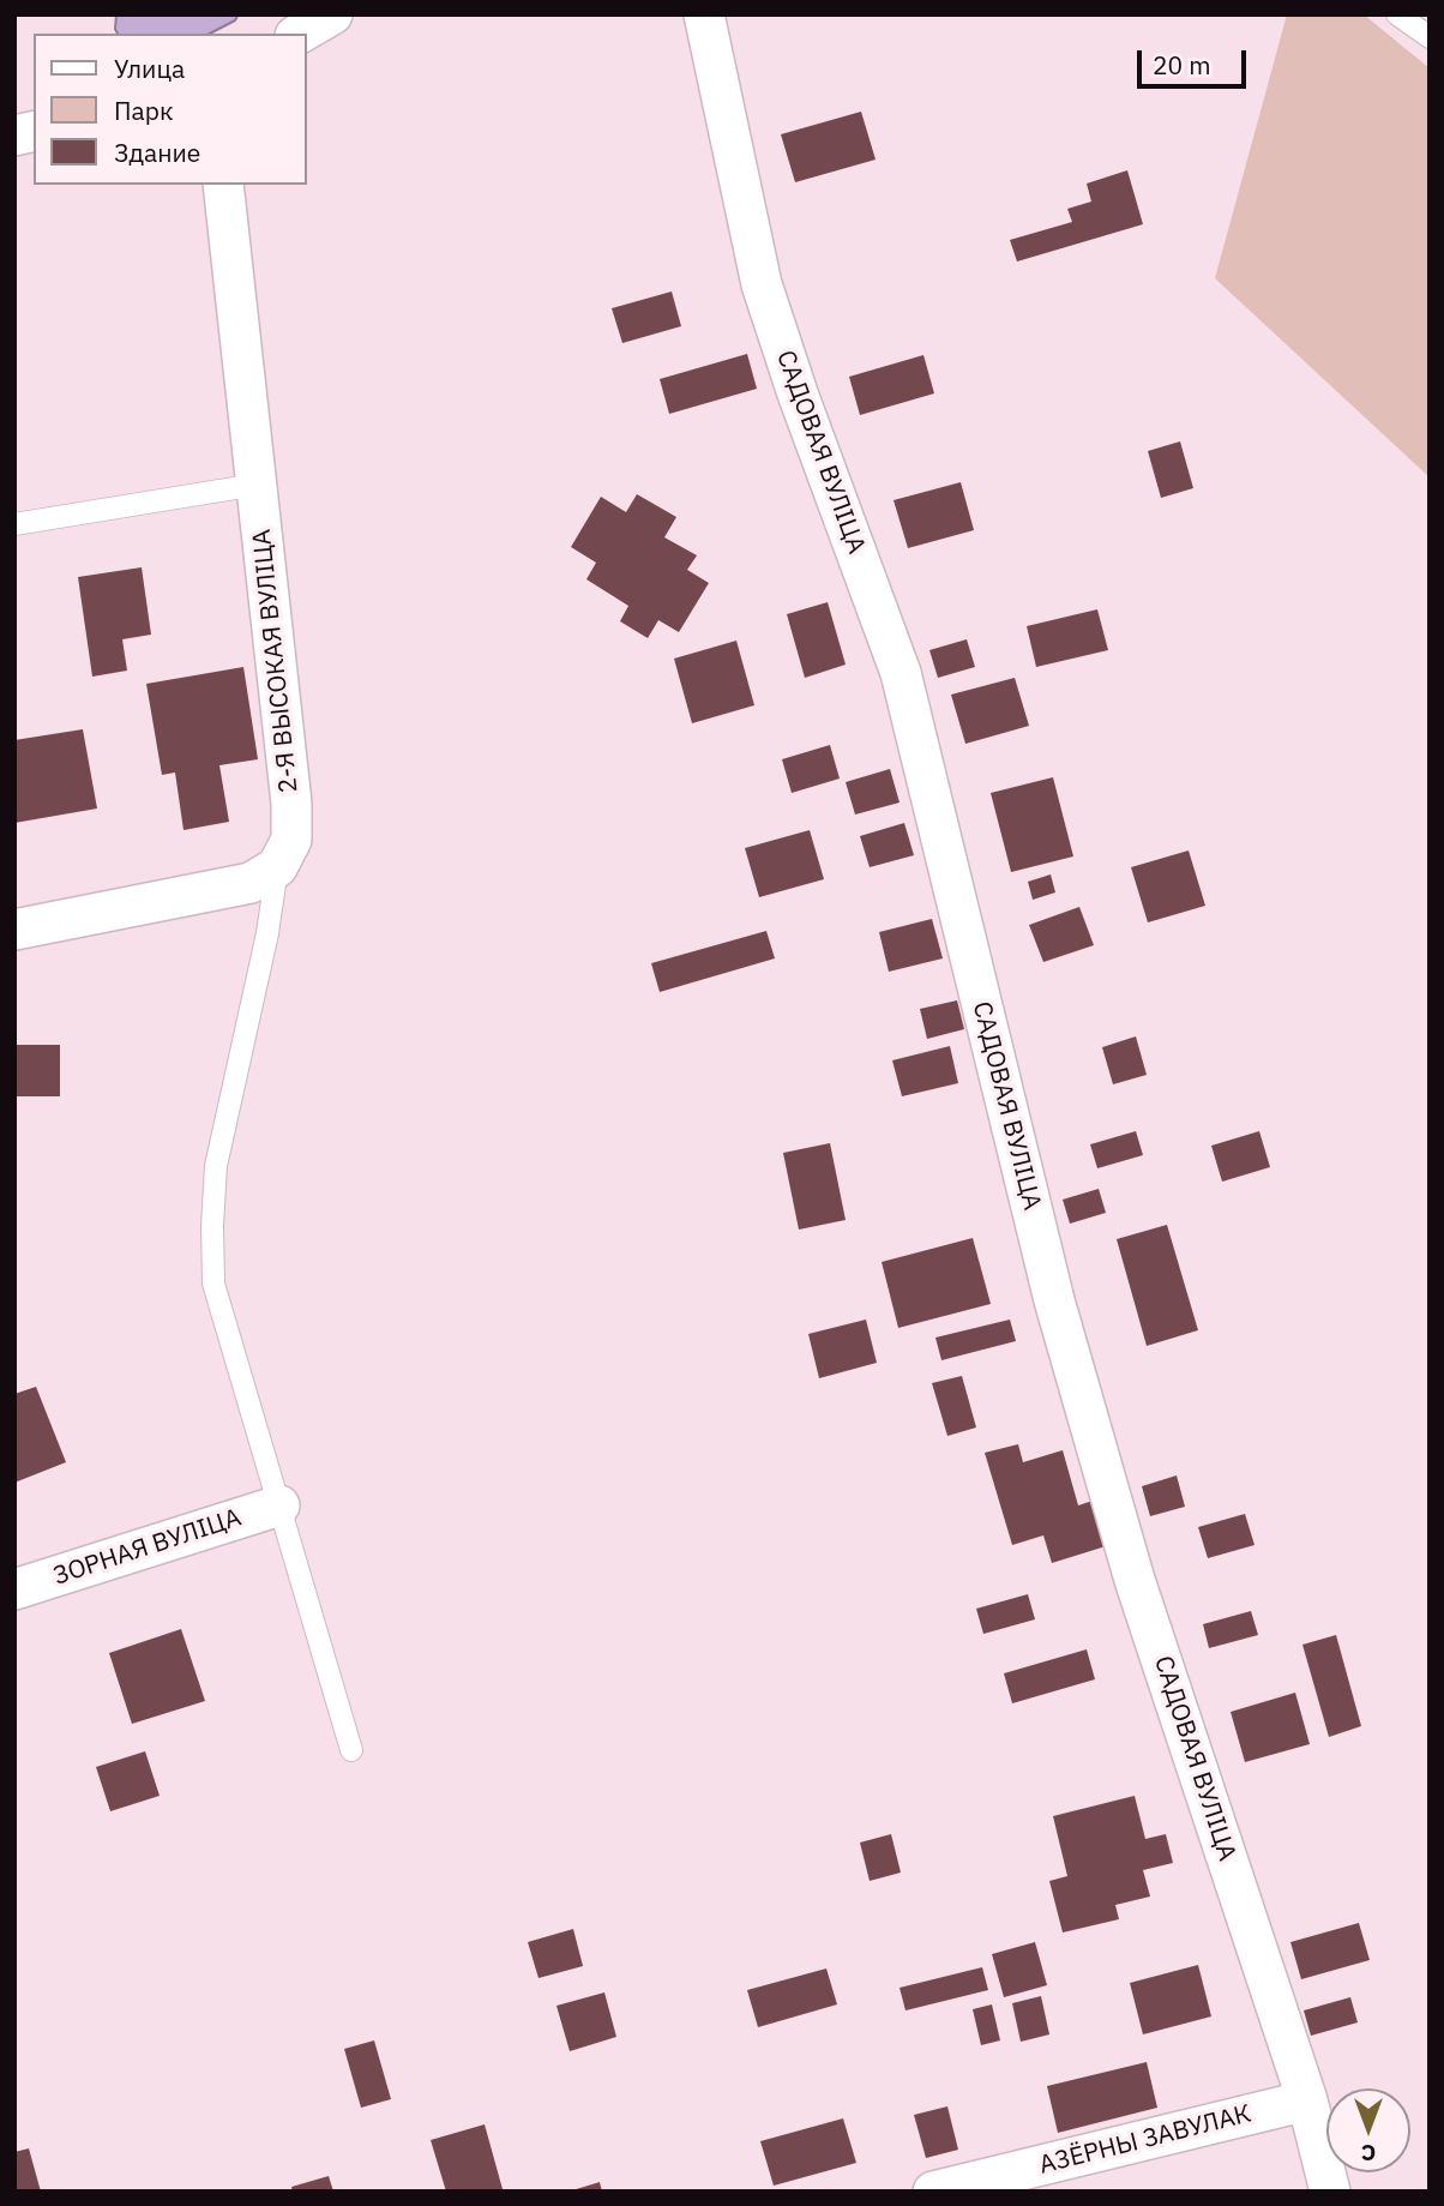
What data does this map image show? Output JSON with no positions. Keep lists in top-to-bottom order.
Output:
{
  "streets": {
    "street": [
      "САДОВАЯ ВУЛІЦА",
      "2-Я ВЫСОКАЯ ВУЛІЦА",
      "ЗОРНАЯ ВУЛІЦА",
      "АЗЁРНЫ ЗАВУЛАК"
    ]
  },
  "crossings": [
    ["САДОВАЯ ВУЛІЦА", "АЗЁРНЫ ЗАВУЛАК"]
  ],
  "legend": ["Улица", "Парк", "Здание"],
  "scale_bar": "20 m",
  "north": "bottom"
}
